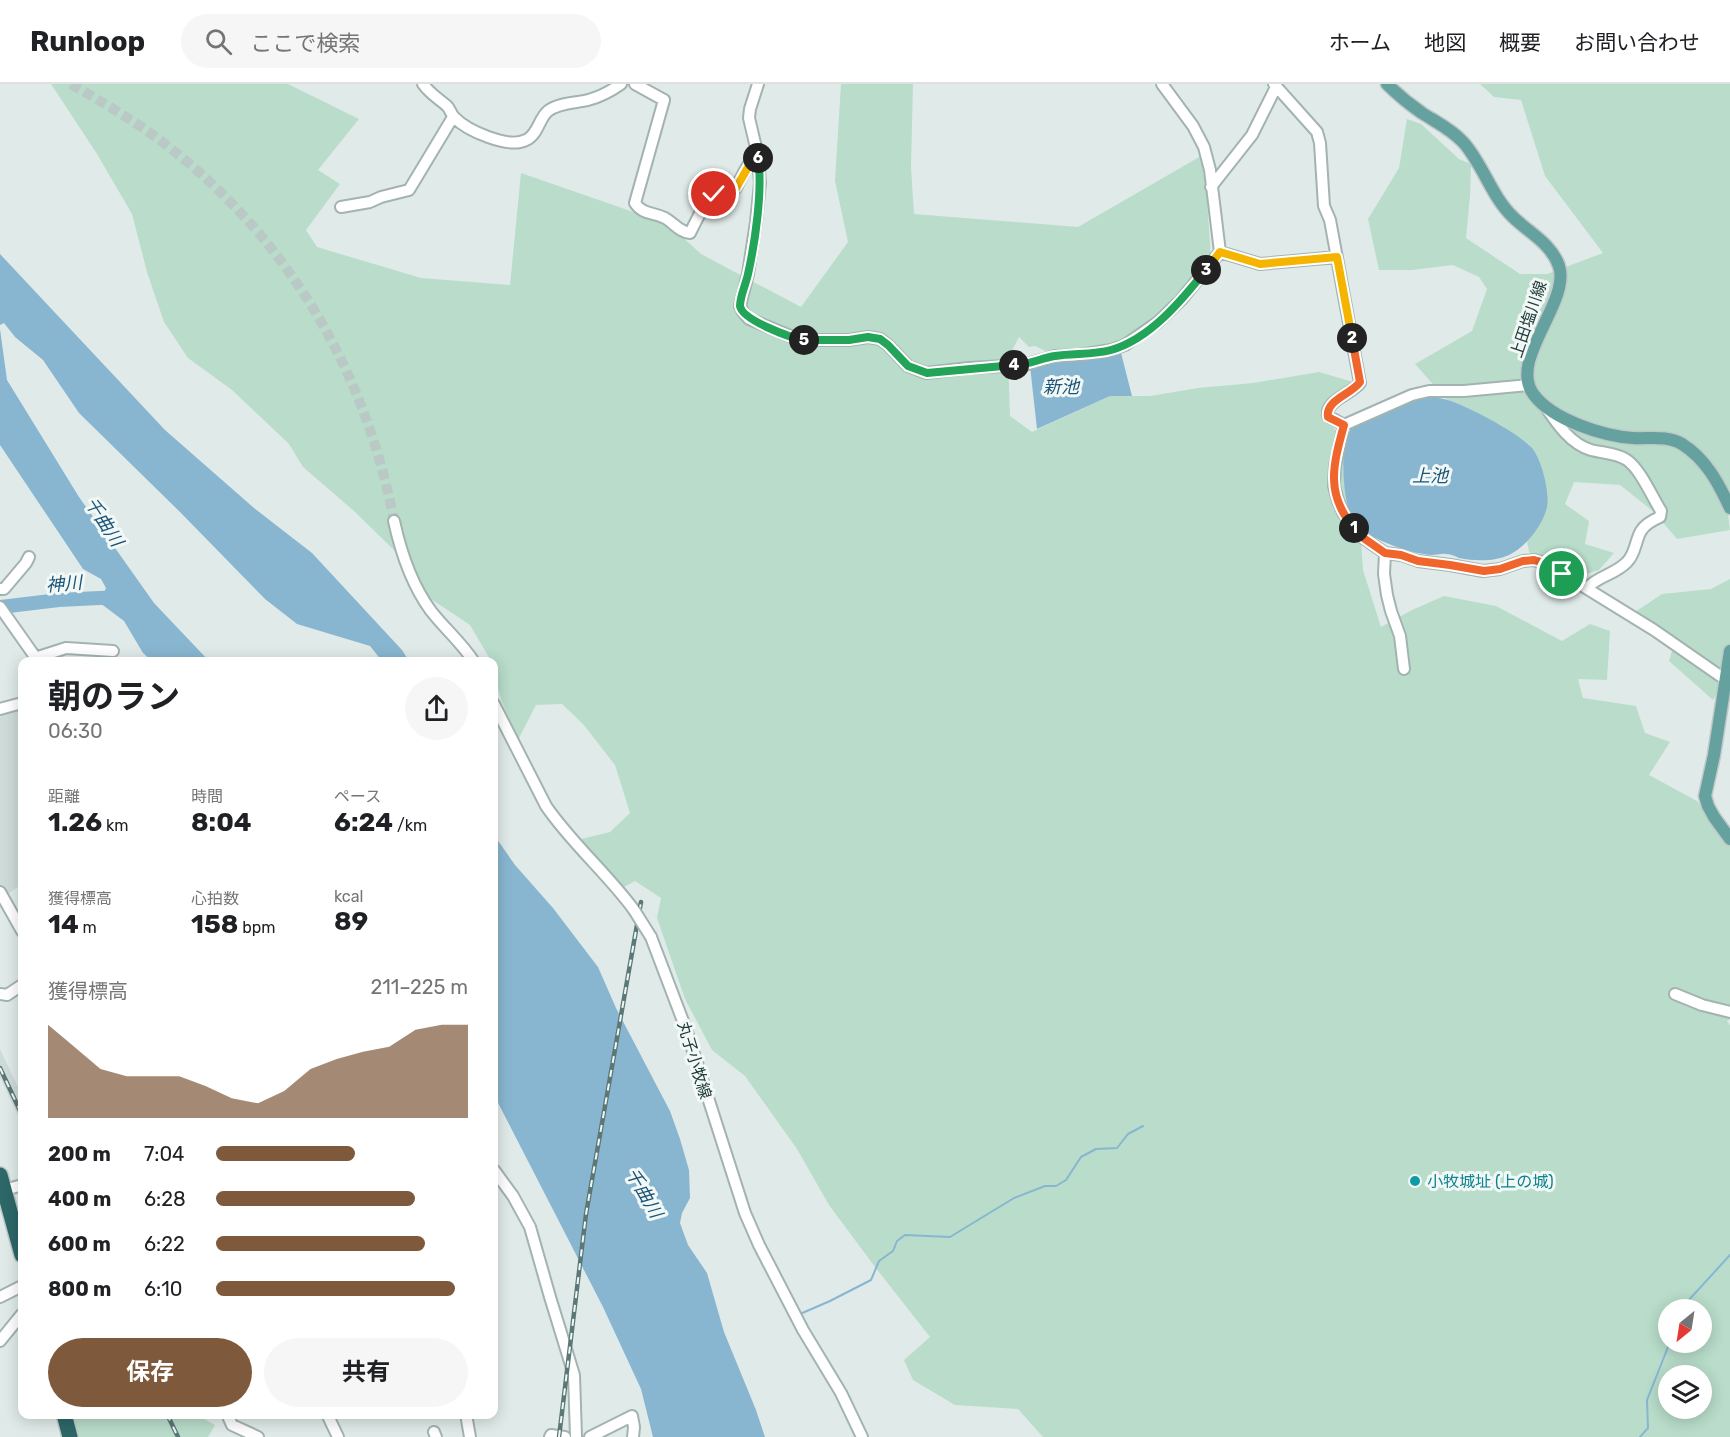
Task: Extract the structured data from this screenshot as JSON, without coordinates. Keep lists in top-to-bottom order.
{
  "streets": {
    "main road": ["上田塩川線"],
    "street": ["丸子小牧線"]
  },
  "water": [
    "新池",
    "上池",
    "千曲川",
    "神川"
  ],
  "places": ["小牧城址 (上の城)"],
  "north": "bottom left",
  "page": {
    "header": "Runloop",
    "search": "ここで検索",
    "nav": [
      "ホーム",
      "地図",
      "概要",
      "お問い合わせ"
    ],
    "pins": [
      "6",
      "3",
      "2",
      "5",
      "4",
      "1"
    ],
    "heading": ["朝のラン", "06:30"],
    "stats": [
      ["距離", "1.26 km"],
      ["時間", "8:04"],
      ["ペース", "6:24 /km"],
      ["獲得標高", "14 m"],
      ["心拍数", "158 bpm"],
      ["kcal", "89"]
    ],
    "chart": ["獲得標高", "211–225 m"],
    "list": [
      {
        "name": "200 m",
        "note": "7:04"
      },
      {
        "name": "400 m",
        "note": "6:28"
      },
      {
        "name": "600 m",
        "note": "6:22"
      },
      {
        "name": "800 m",
        "note": "6:10"
      }
    ],
    "buttons": ["保存", "共有"]
  }
}
